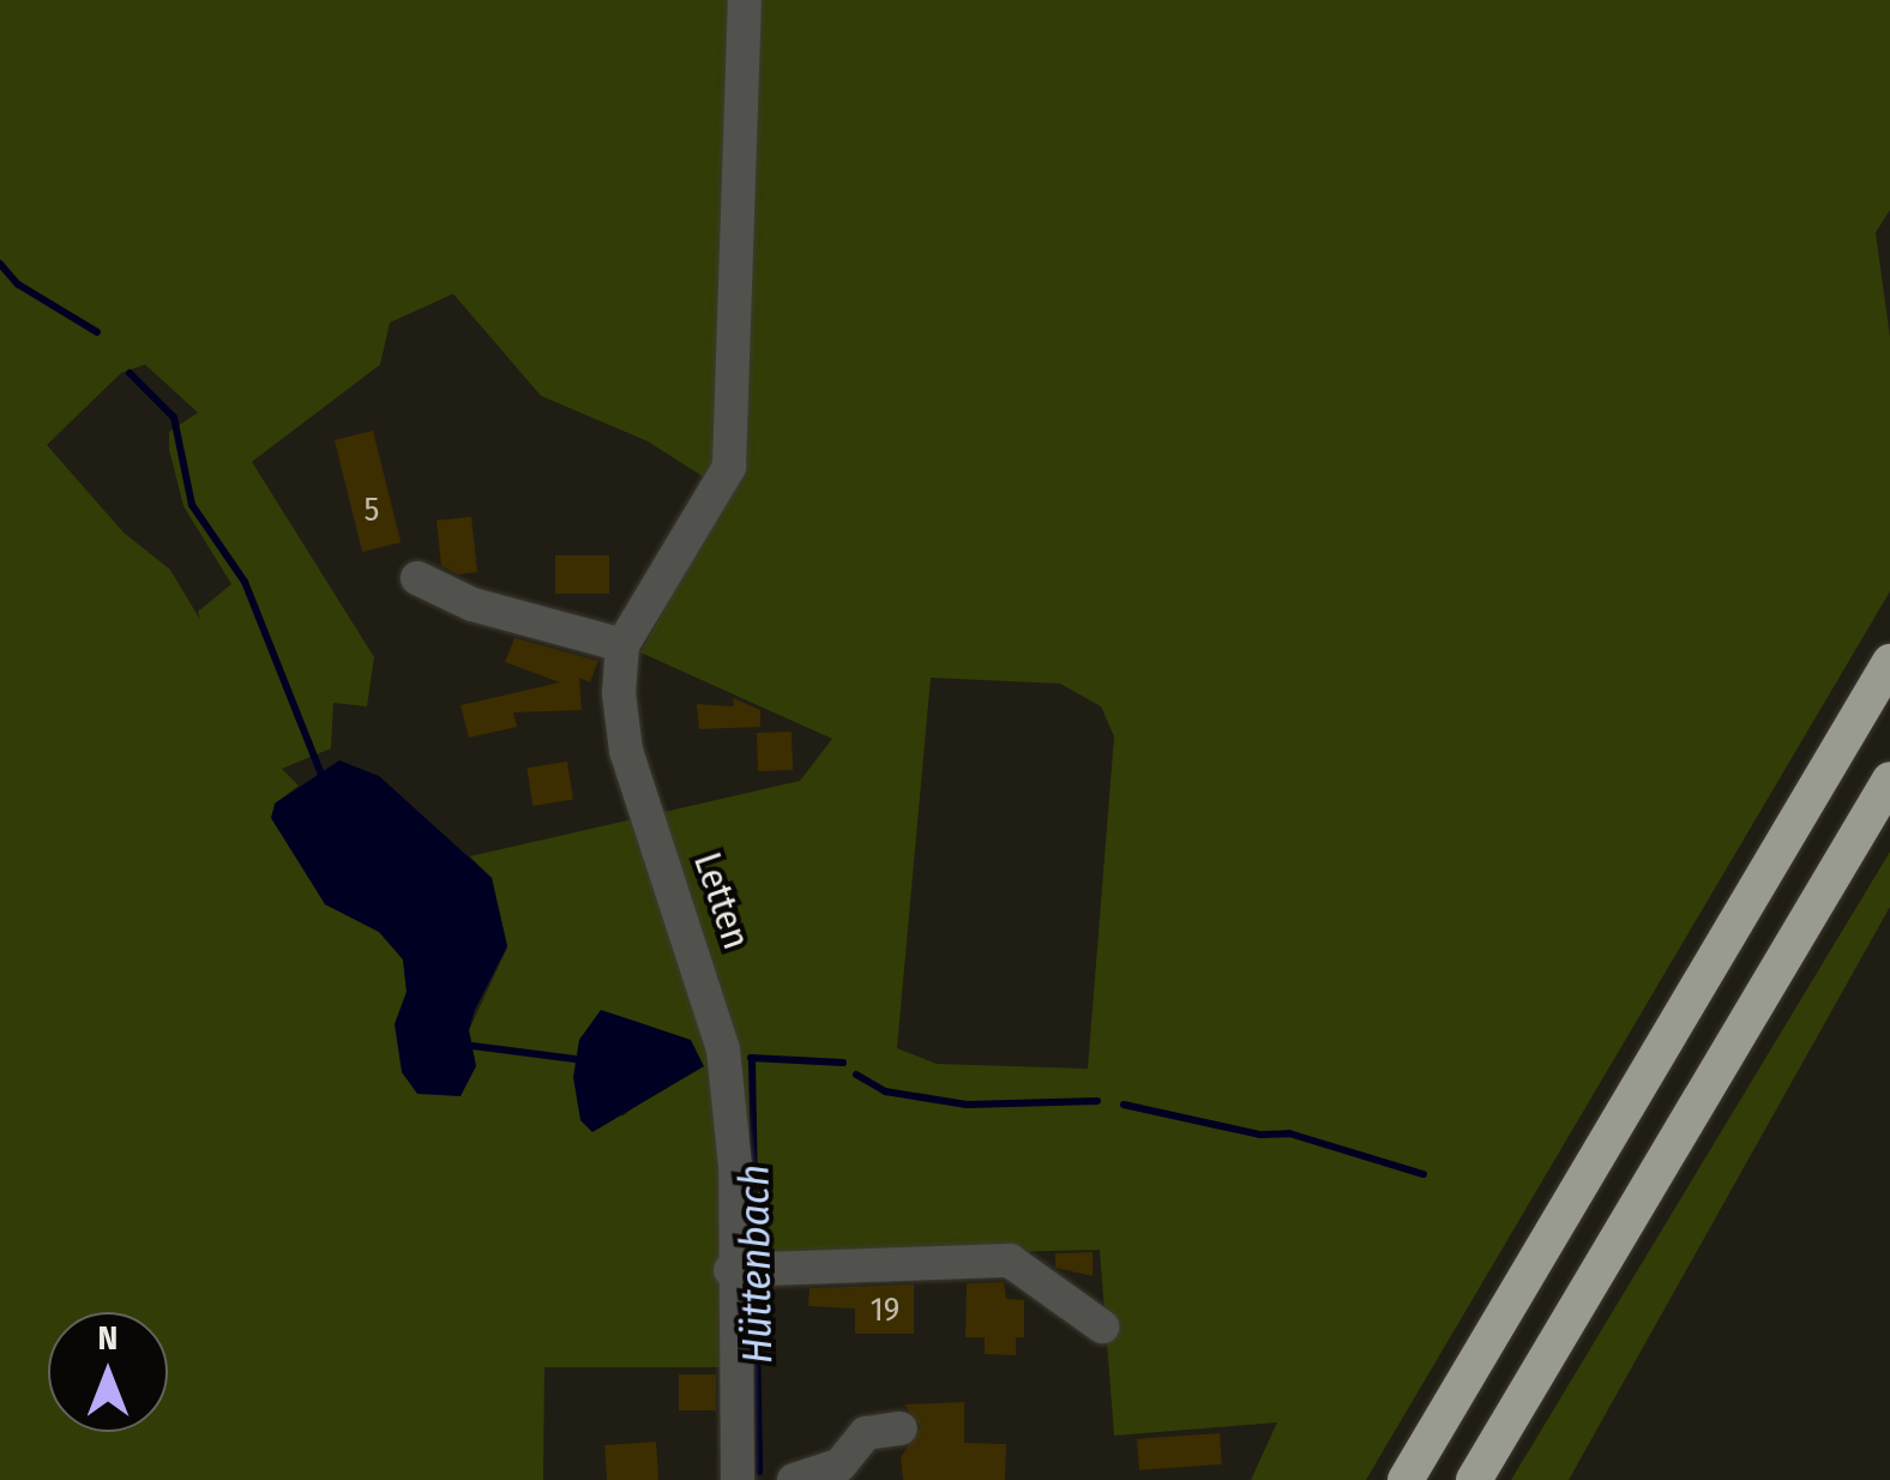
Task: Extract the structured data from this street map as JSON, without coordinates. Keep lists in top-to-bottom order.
{
  "streets": {
    "street": ["Letten"]
  },
  "water": ["Hüttenbach"],
  "house_numbers": ["5", "19"],
  "north": "top"
}
